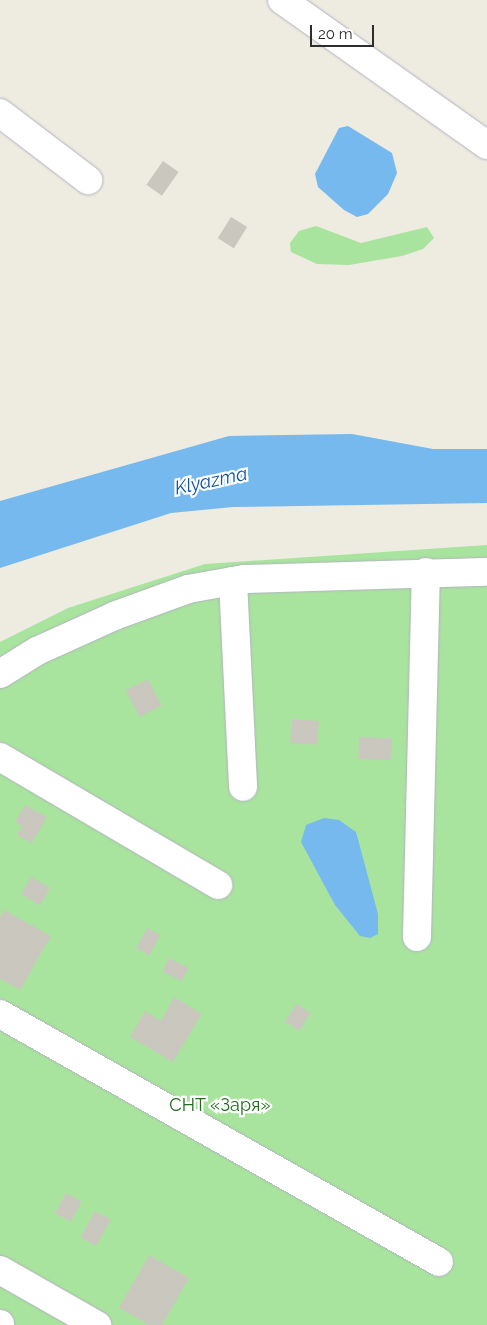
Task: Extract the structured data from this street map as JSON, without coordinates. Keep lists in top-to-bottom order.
{
  "water": ["Klyazma"],
  "parks": ["СНТ «Заря»"],
  "scale_bar": "20 m"
}
